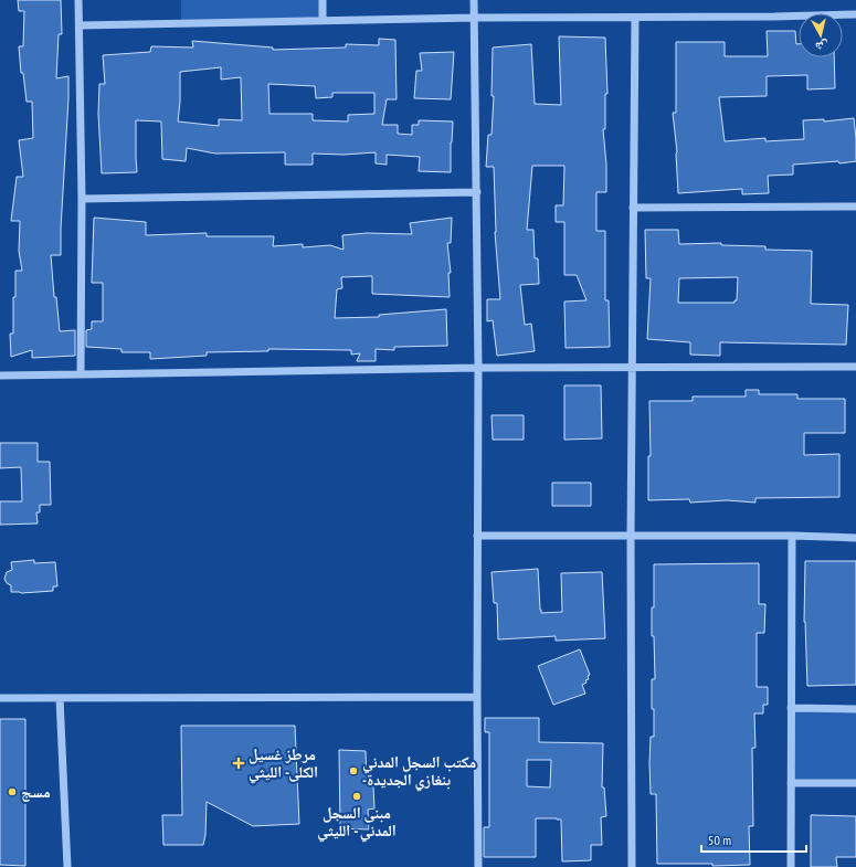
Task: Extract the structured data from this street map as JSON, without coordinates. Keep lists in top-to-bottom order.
{
  "places": {
    "health": ["مرطز غسيل الكلى- الليثي"],
    "other": ["مكتب السجل المدني -بنغازي الجديدة", "مسج", "مبنى السجل المدني - الليثي"]
  },
  "scale_bar": "50 m",
  "north": "bottom"
}
